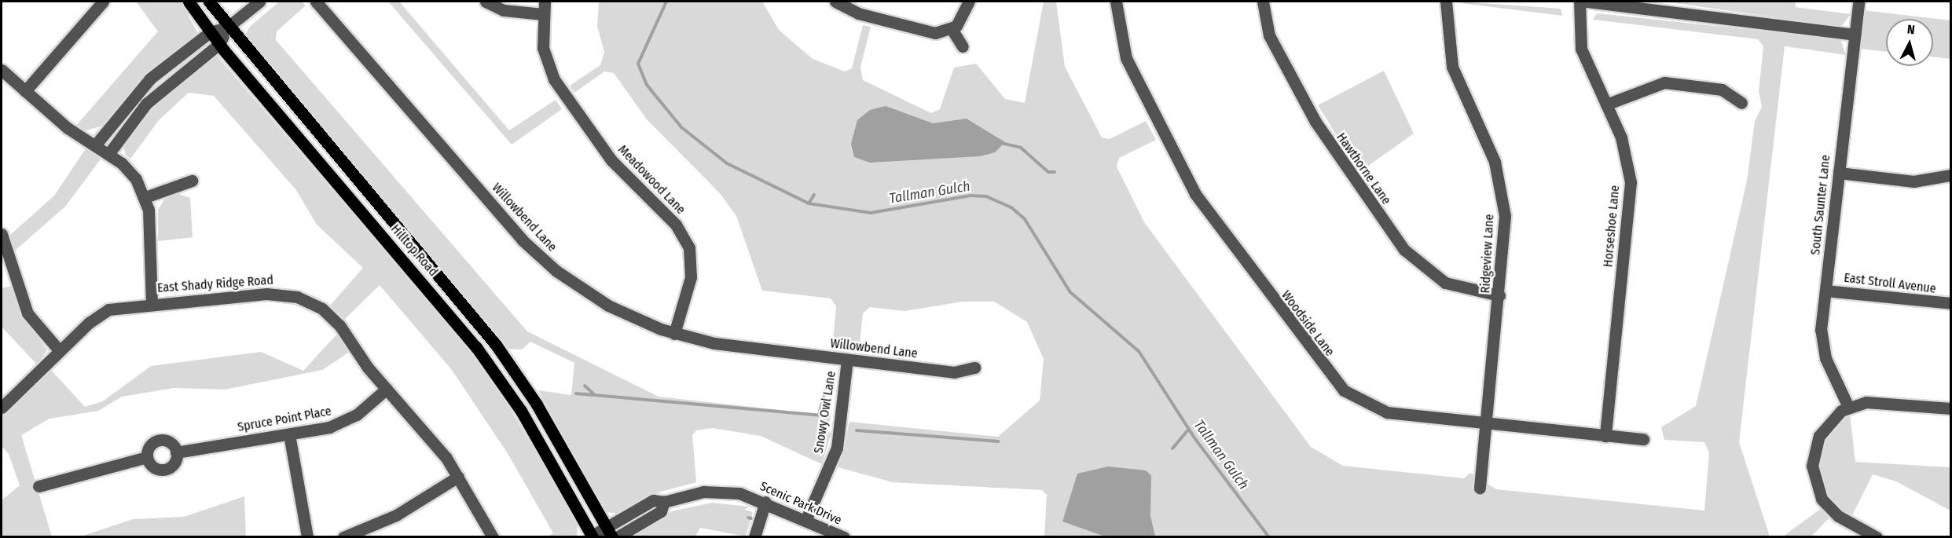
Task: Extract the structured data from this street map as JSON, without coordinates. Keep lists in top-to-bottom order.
{
  "streets": {
    "main road": ["Hilltop Road"],
    "street": [
      "Hawthorne Lane",
      "Meadowood Lane",
      "South Saunter Lane",
      "Willowbend Lane",
      "Horseshoe Lane",
      "Ridgeview Lane",
      "East Stroll Avenue",
      "East Shady Ridge Road",
      "Woodside Lane",
      "Snowy Owl Lane",
      "Spruce Point Place",
      "Scenic Park Drive"
    ]
  },
  "crossings": [
    ["Hawthorne Lane", "Ridgeview Lane"],
    ["Meadowood Lane", "Willowbend Lane"],
    ["South Saunter Lane", "East Stroll Avenue"],
    ["Willowbend Lane", "Snowy Owl Lane"],
    ["Horseshoe Lane", "Woodside Lane"],
    ["Hilltop Road", "Scenic Park Drive"],
    ["Ridgeview Lane", "Woodside Lane"],
    ["East Shady Ridge Road", "Spruce Point Place"],
    ["Snowy Owl Lane", "Scenic Park Drive"]
  ],
  "water": ["Tallman Gulch"],
  "north": "top"
}
